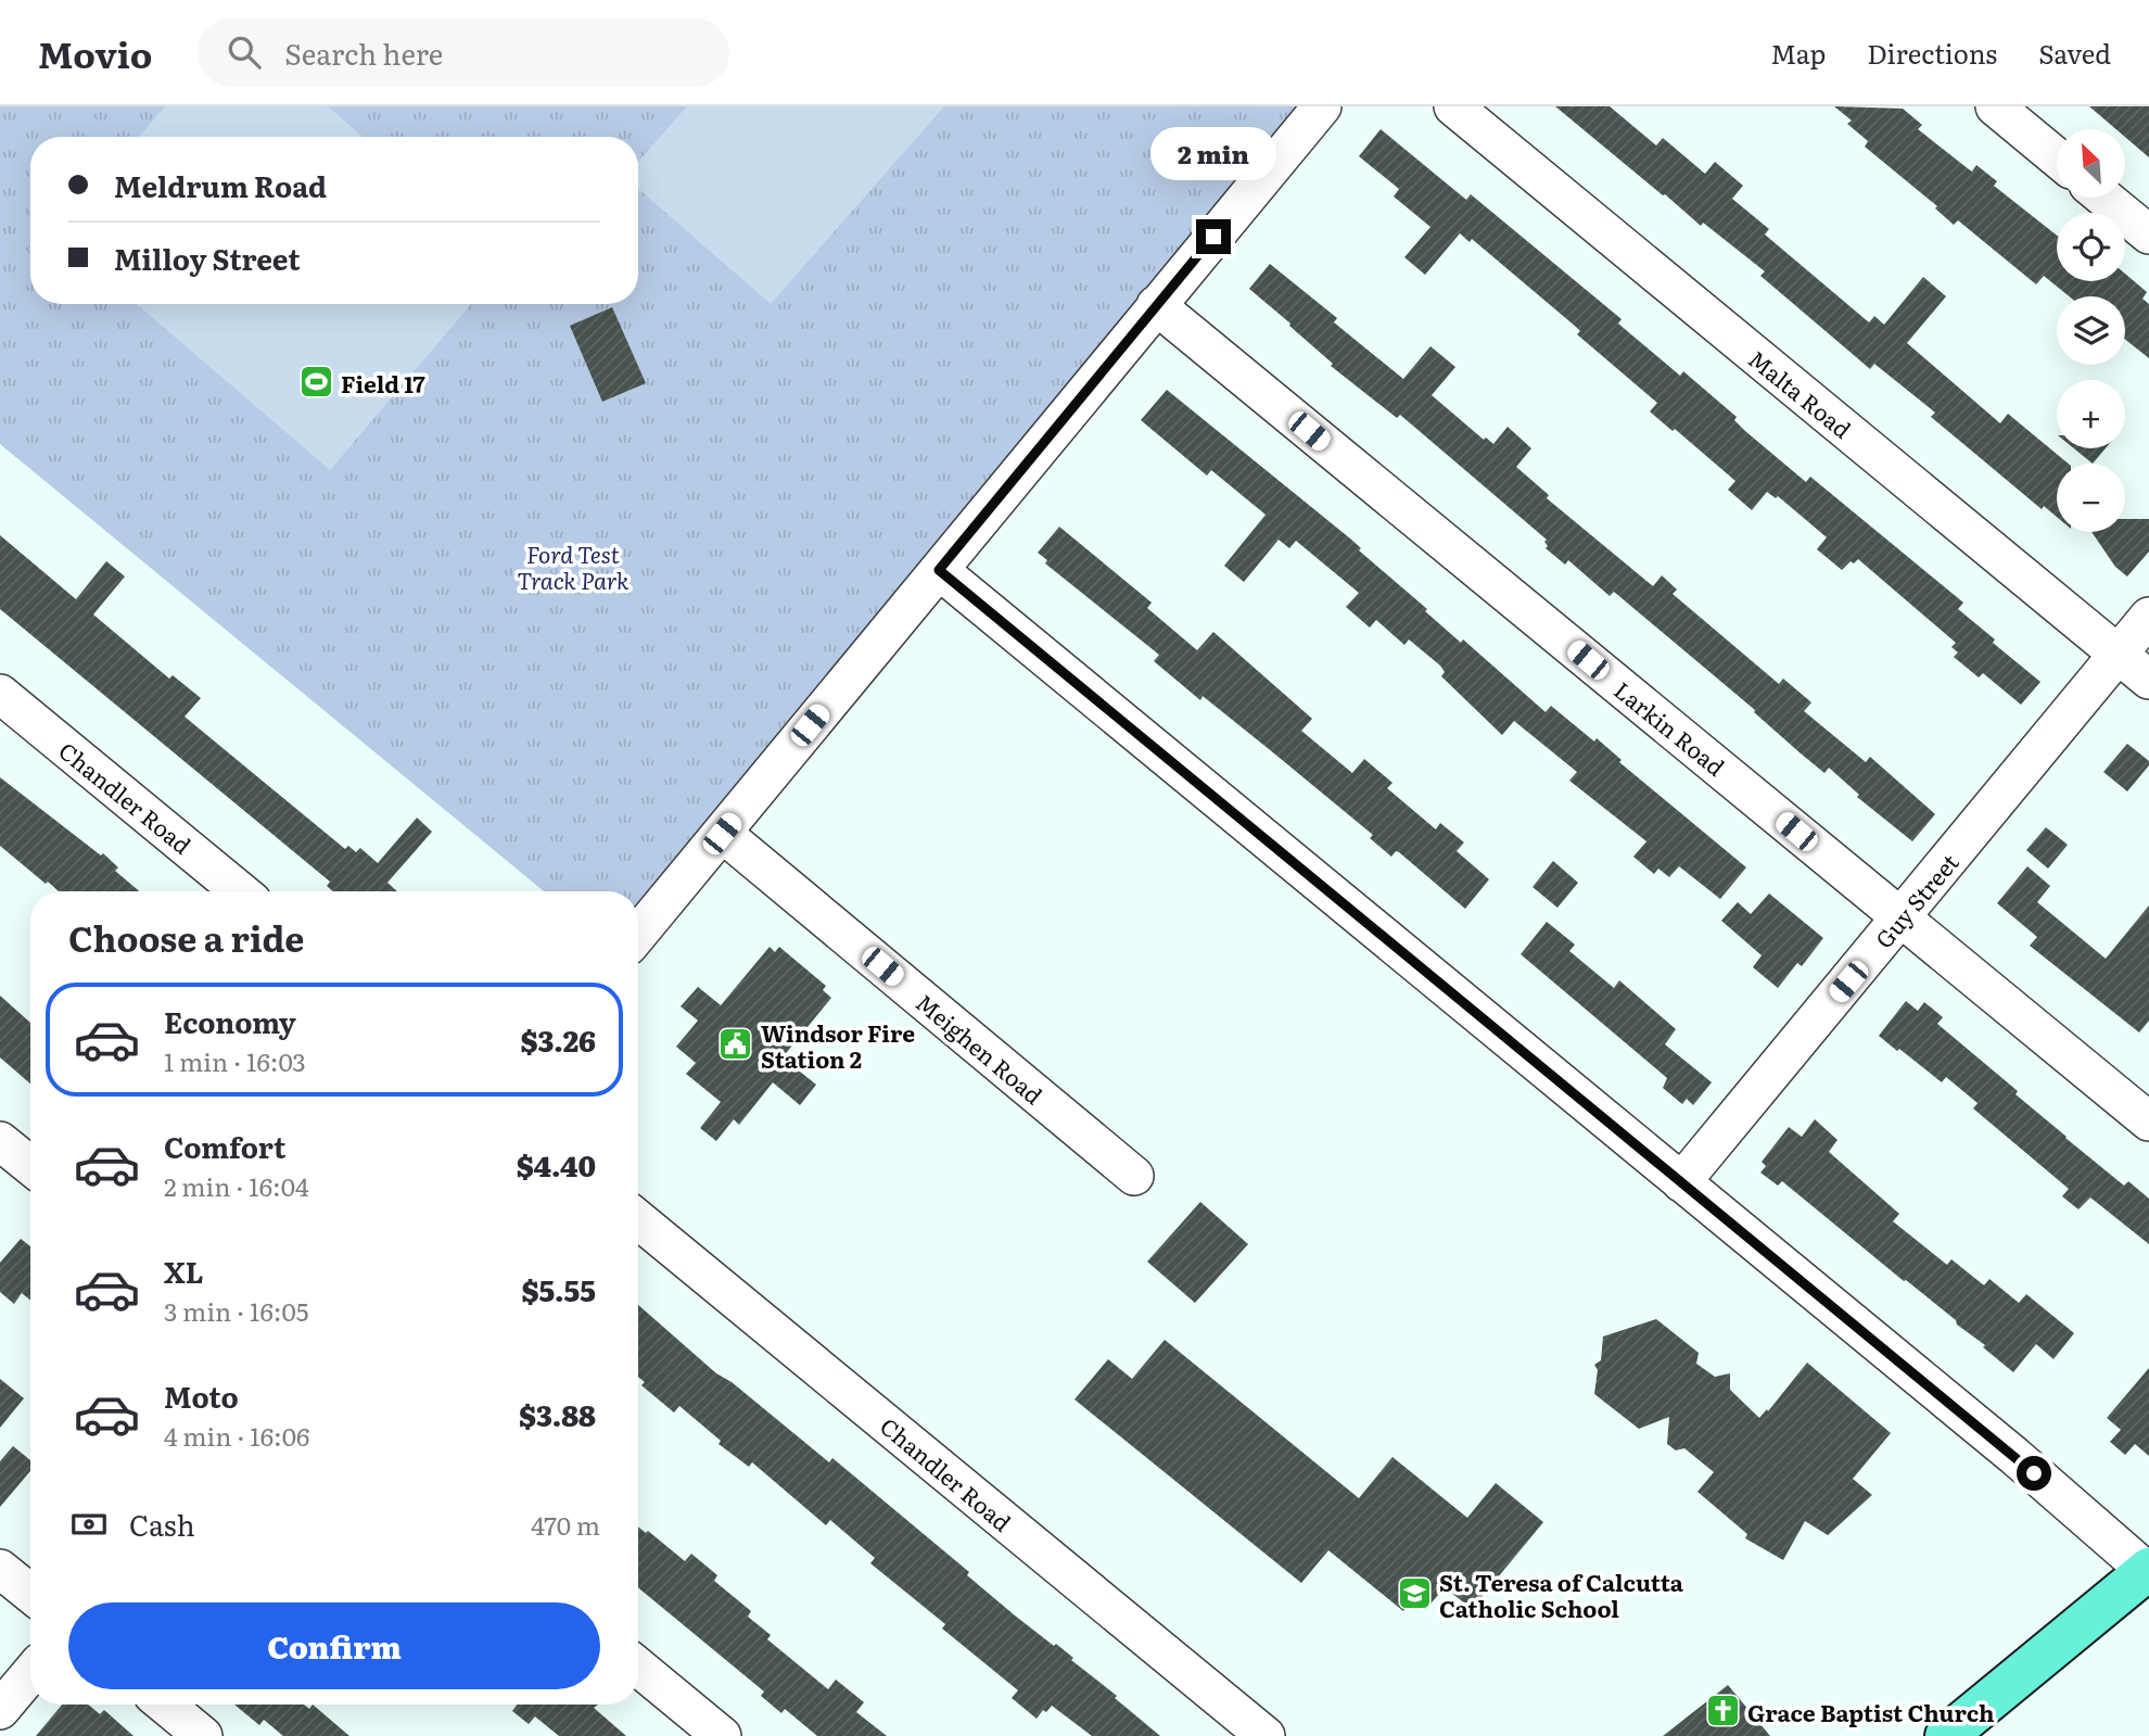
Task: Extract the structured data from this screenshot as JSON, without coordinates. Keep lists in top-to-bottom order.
{
  "streets": {
    "street": [
      "Malta Road",
      "Larkin Road",
      "Chandler Road",
      "Guy Street",
      "Meighen Road"
    ]
  },
  "crossings": [
    ["Malta Road", "Guy Street"],
    ["Larkin Road", "Guy Street"]
  ],
  "parks": ["Ford Test Track Park"],
  "places": {
    "sports": ["Field 17"],
    "public building": ["Windsor Fire Station 2"],
    "school or university": ["St. Teresa of Calcutta Catholic School"],
    "church": ["Grace Baptist Church"]
  },
  "north": "top left",
  "page": {
    "header": "Movio",
    "search": "Search here",
    "nav": ["Map", "Directions", "Saved"],
    "bubble": "2 min",
    "map_buttons": ["+", "−"],
    "banner": ["Meldrum Road", "Milloy Street"],
    "heading": "Choose a ride",
    "list": [
      {
        "name": "Economy",
        "note": "1 min · 16:03",
        "value": "$3.26"
      },
      {
        "name": "Comfort",
        "note": "2 min · 16:04",
        "value": "$4.40"
      },
      {
        "name": "XL",
        "note": "3 min · 16:05",
        "value": "$5.55"
      },
      {
        "name": "Moto",
        "note": "4 min · 16:06",
        "value": "$3.88"
      }
    ],
    "pay": ["Cash", "470 m"],
    "buttons": "Confirm"
  }
}
